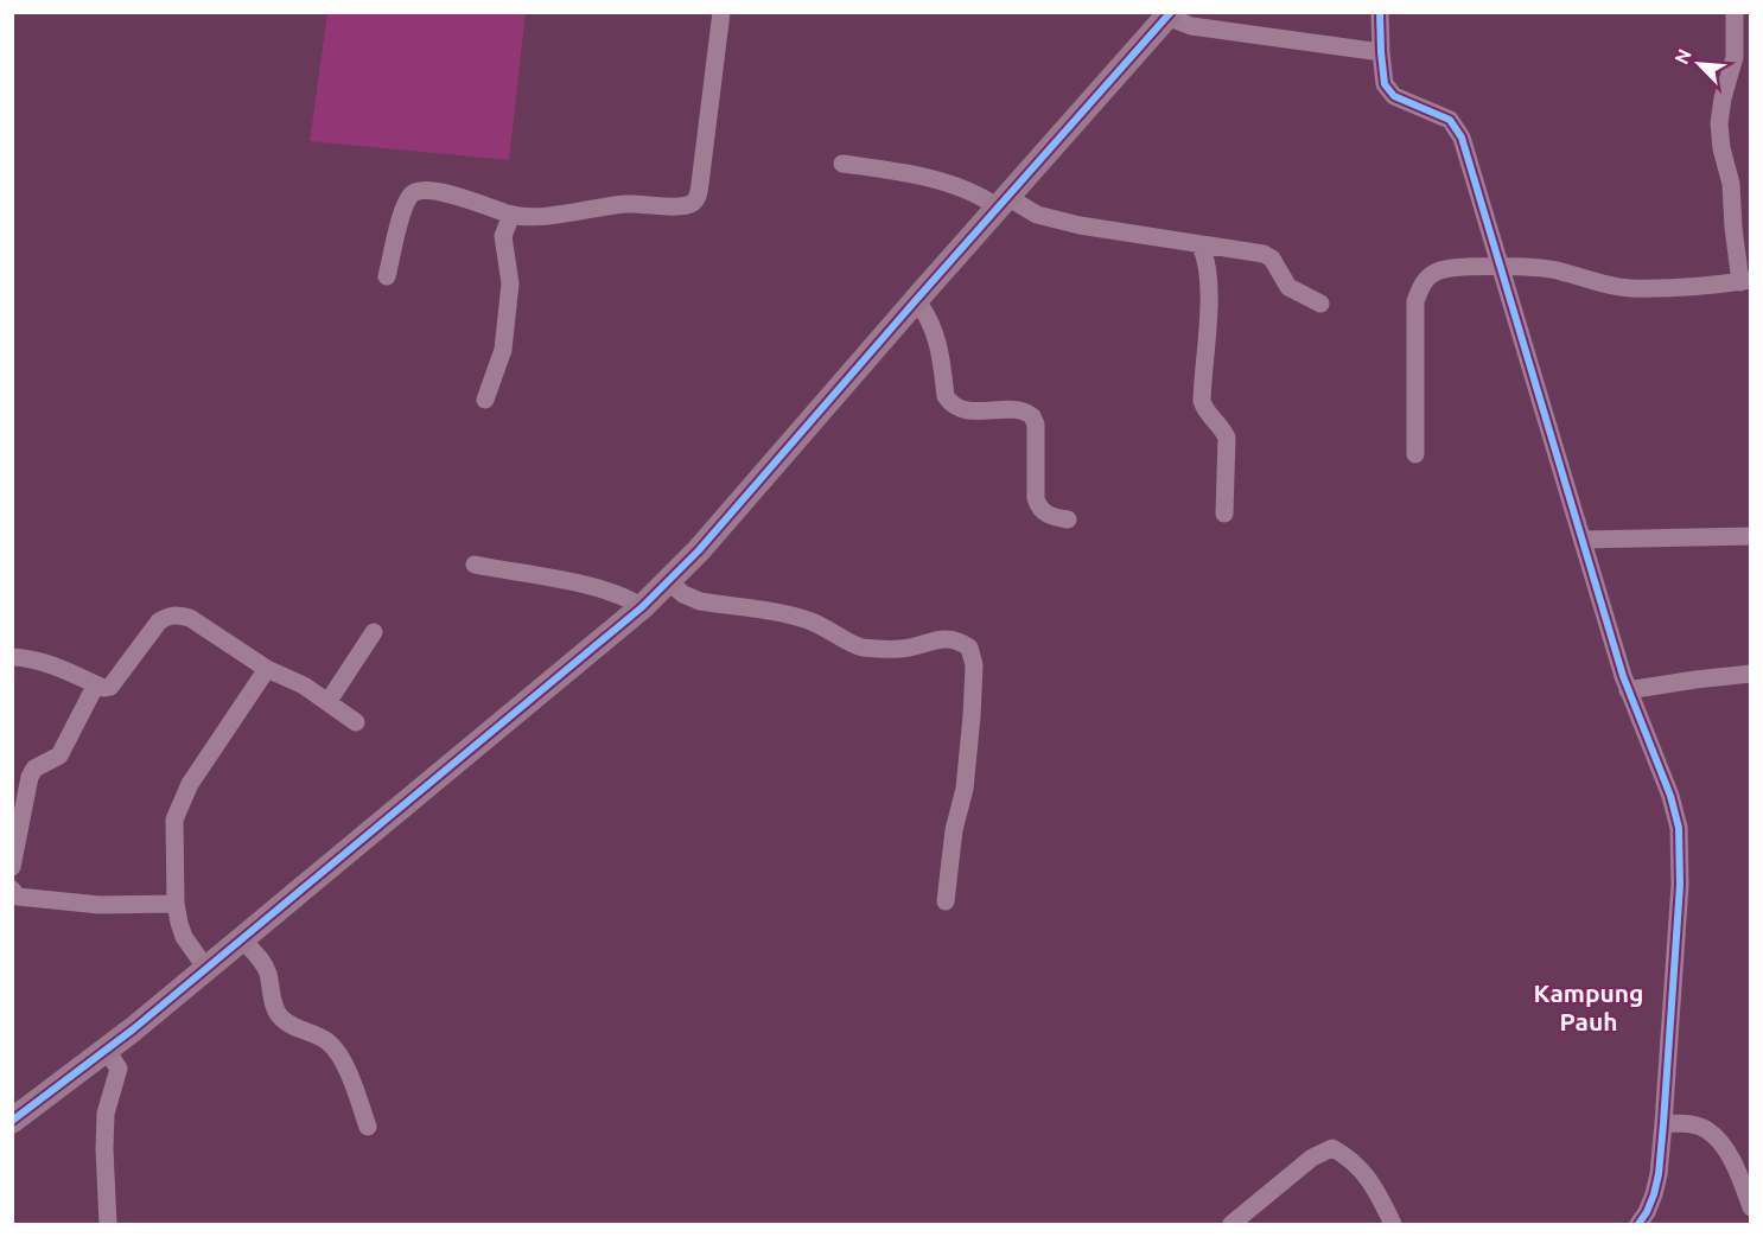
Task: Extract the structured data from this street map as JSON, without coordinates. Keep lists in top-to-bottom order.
{
  "districts": ["Kampung Pauh"],
  "north": "top left"
}
